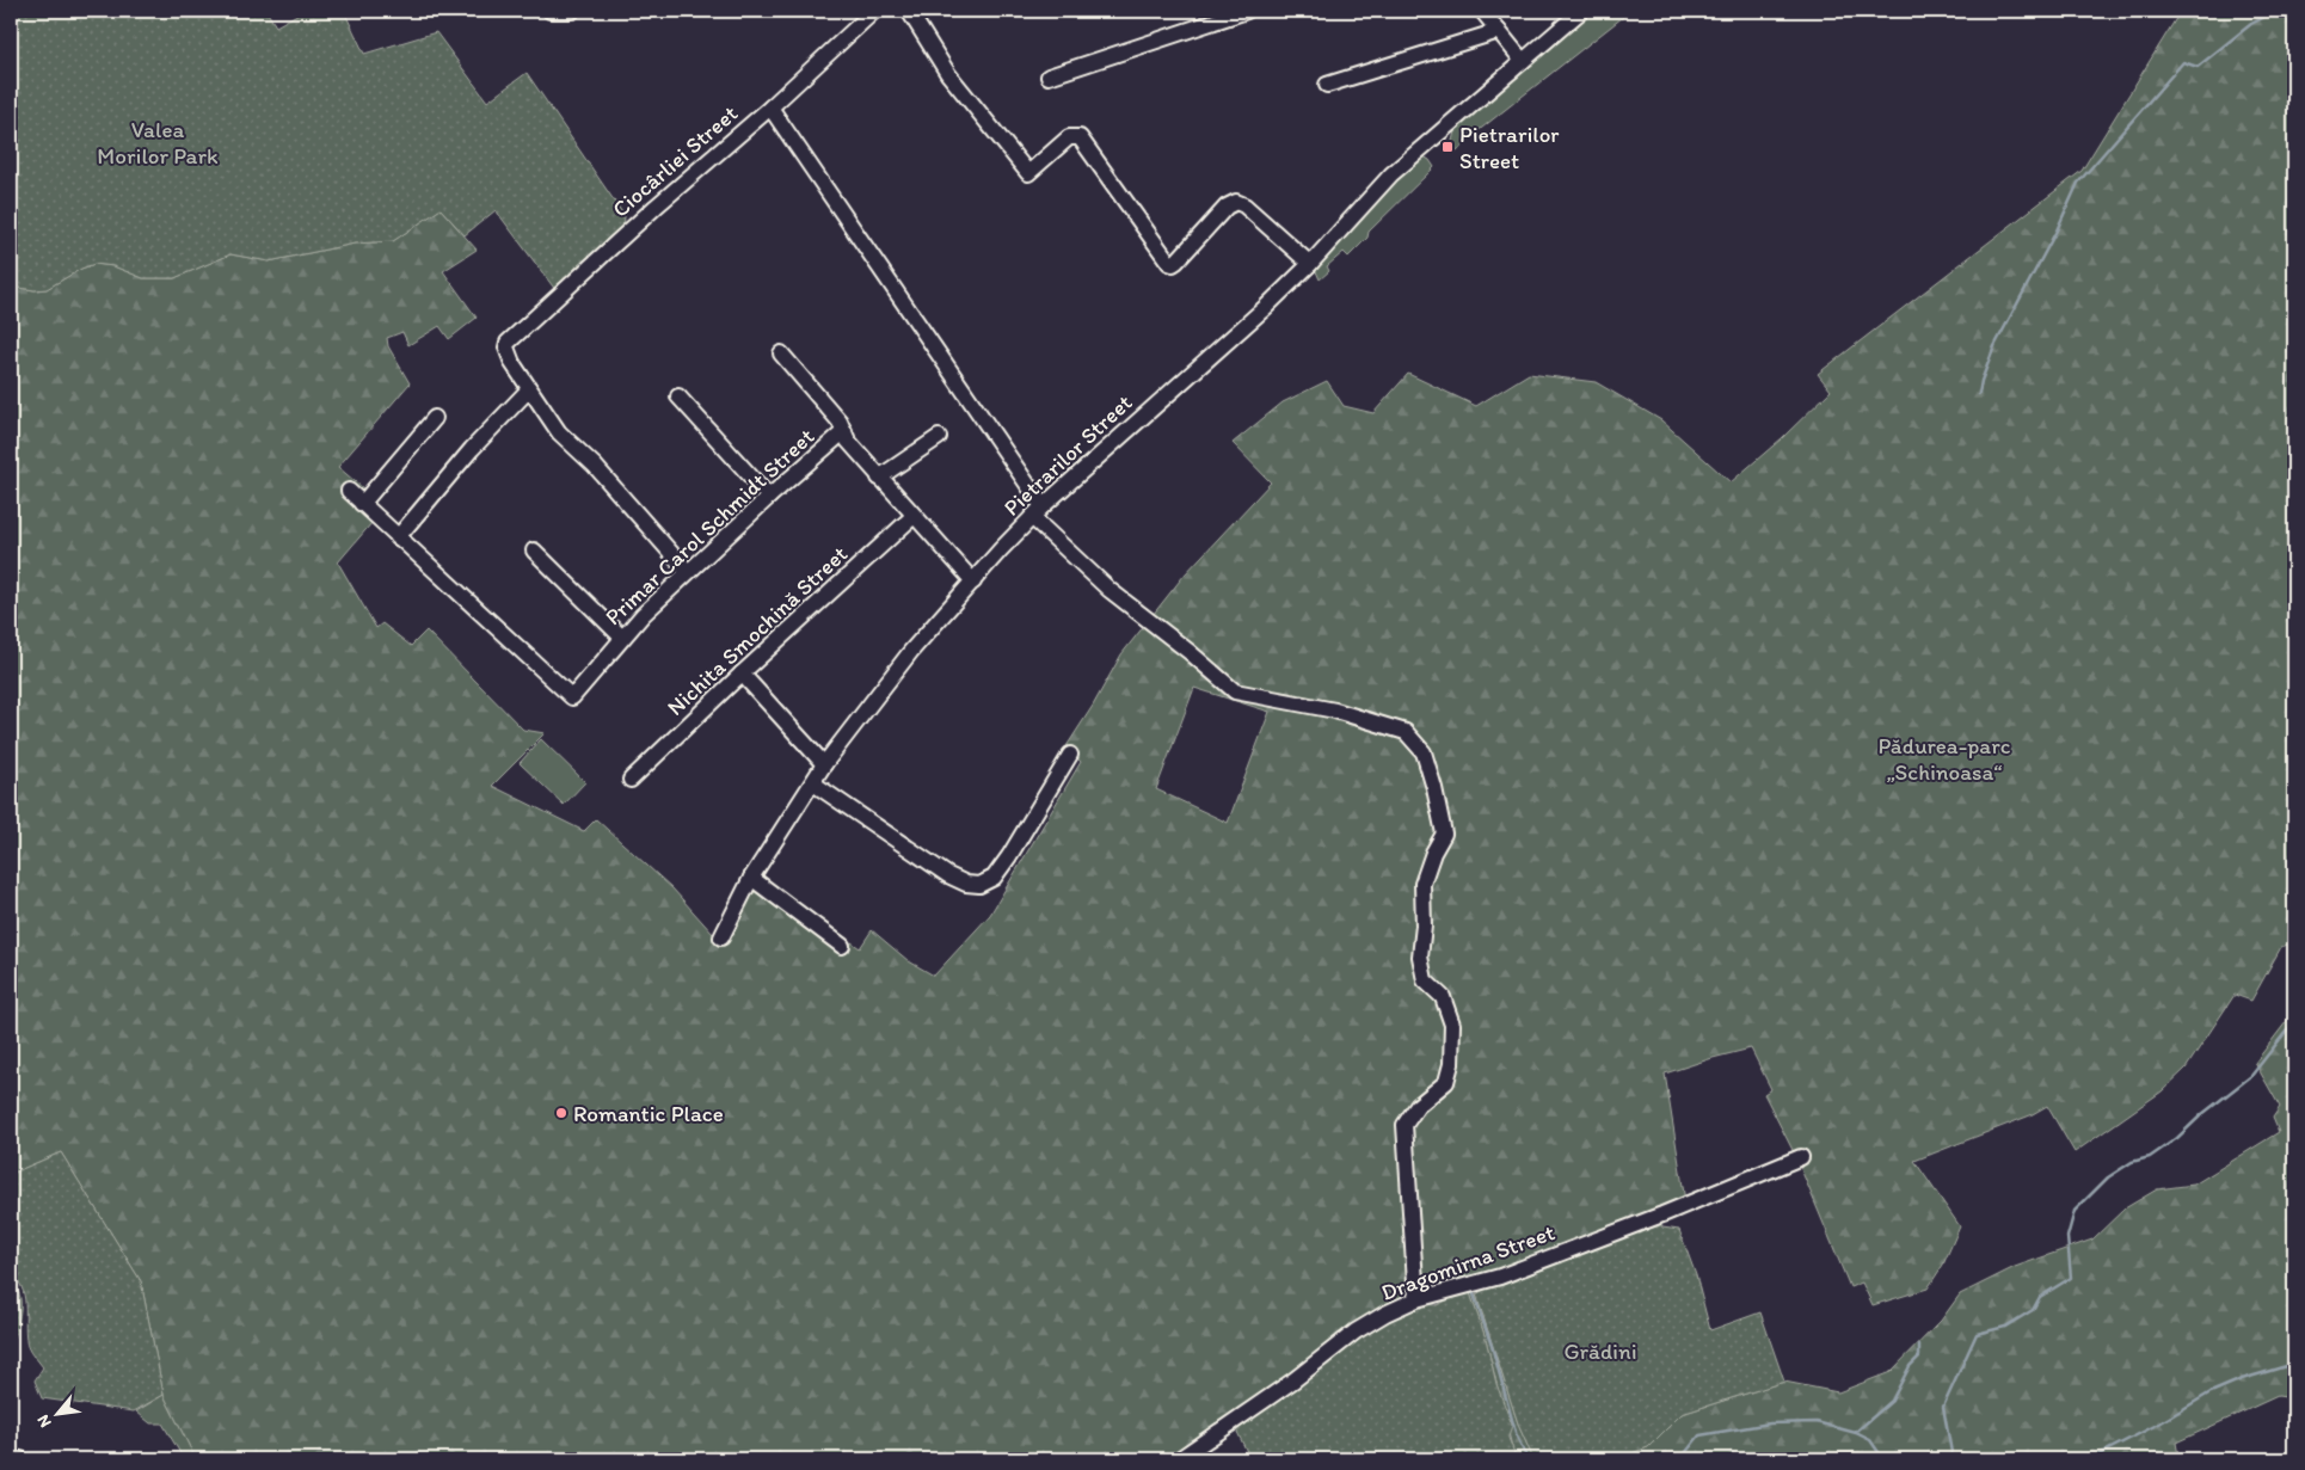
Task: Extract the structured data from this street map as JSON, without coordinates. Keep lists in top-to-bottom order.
{
  "streets": {
    "street": [
      "Ciocârliei Street",
      "Pietrarilor Street",
      "Primar Carol Schmidt Street",
      "Nichita Smochină Street",
      "Dragomirna Street"
    ]
  },
  "parks": ["Valea Morilor Park", "Pădurea-parc „Schinoasa“", "Grădini"],
  "places": {
    "transit": ["Pietrarilor Street"],
    "other": ["Romantic Place"]
  },
  "north": "bottom left"
}
